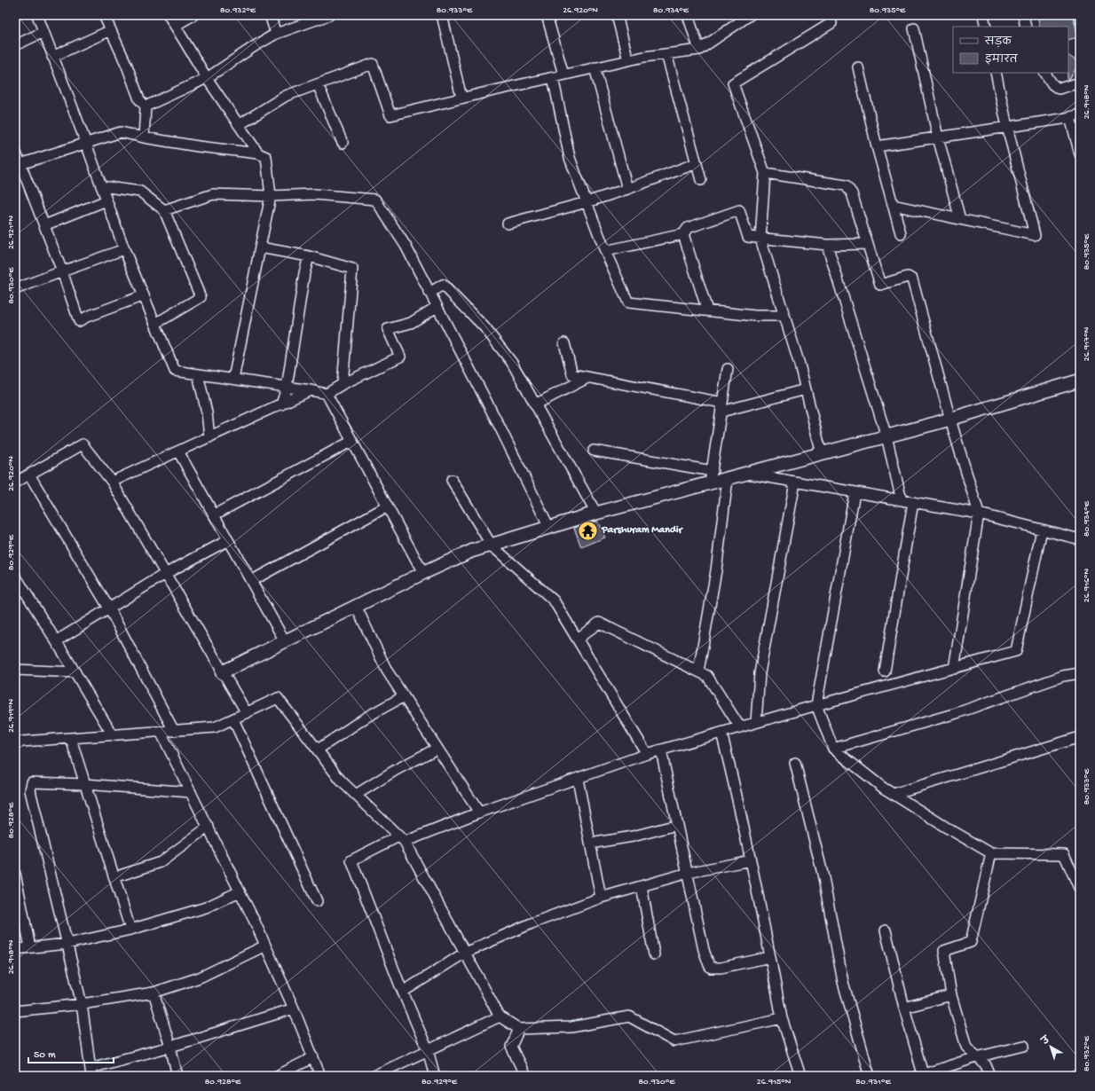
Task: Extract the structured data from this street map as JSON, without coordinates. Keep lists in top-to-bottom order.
{
  "places": {
    "temple": ["Parshuram Mandir"]
  },
  "legend": ["सड़क", "इमारत"],
  "scale_bar": "50 m",
  "north": "top left",
  "coordinates": [
    "80.932°E",
    "80.933°E",
    "26.920°N",
    "80.934°E",
    "80.935°E",
    "26.918°N",
    "26.921°N",
    "80.930°E",
    "26.917°N",
    "80.929°E",
    "26.916°N",
    "26.919°N",
    "80.928°E",
    "26.915°N",
    "80.931°E"
  ]
}
